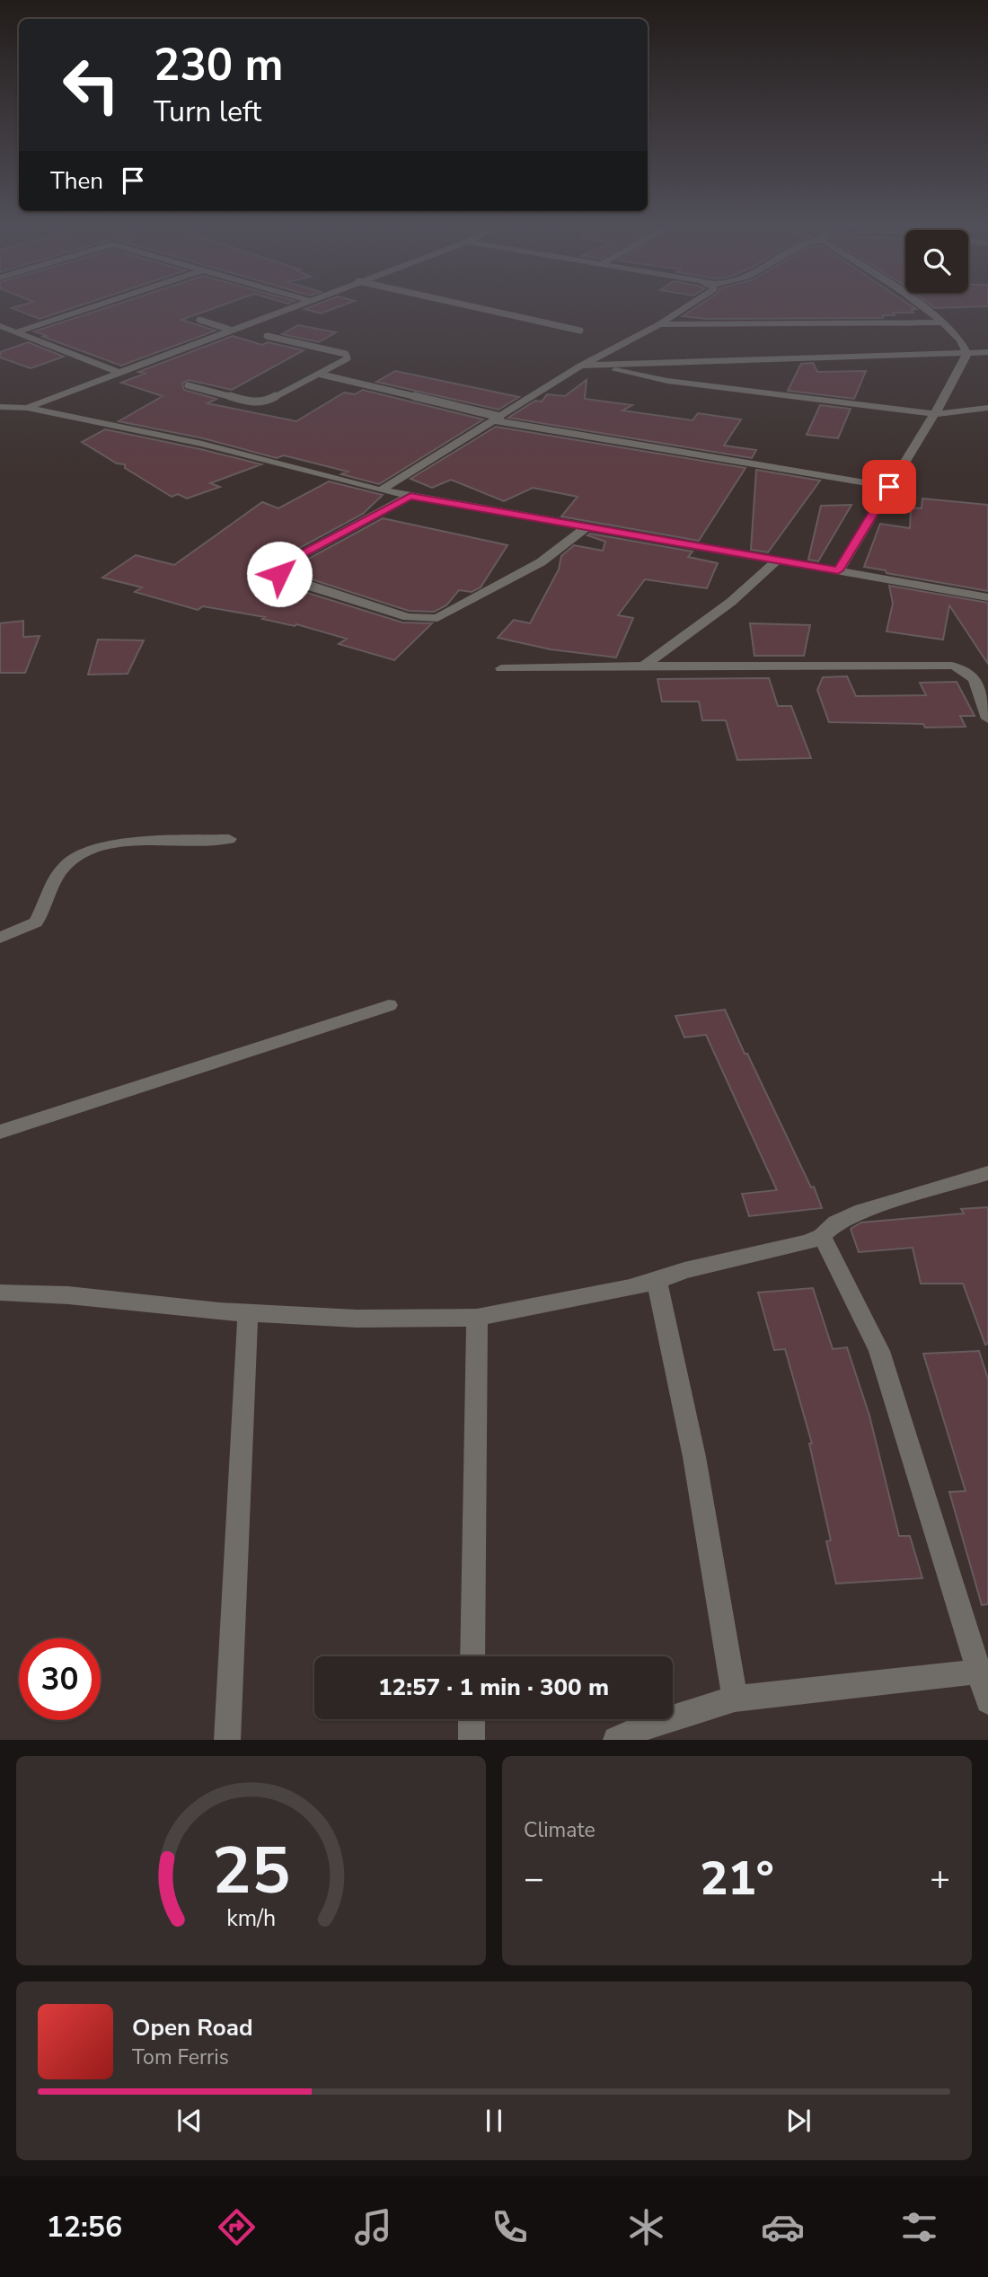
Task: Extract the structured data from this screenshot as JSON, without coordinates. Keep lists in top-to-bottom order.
{
  "page": {
    "turn": ["230 m", "Turn left"],
    "then": "Then",
    "limit": "30",
    "trip": "12:57 · 1 min · 300 m",
    "tile": "Climate",
    "heat": ["−", "21°", "+"],
    "song": ["Open Road", "Tom Ferris"],
    "tabs": "12:56",
    "gauge": ["25", "km/h"]
  }
}
